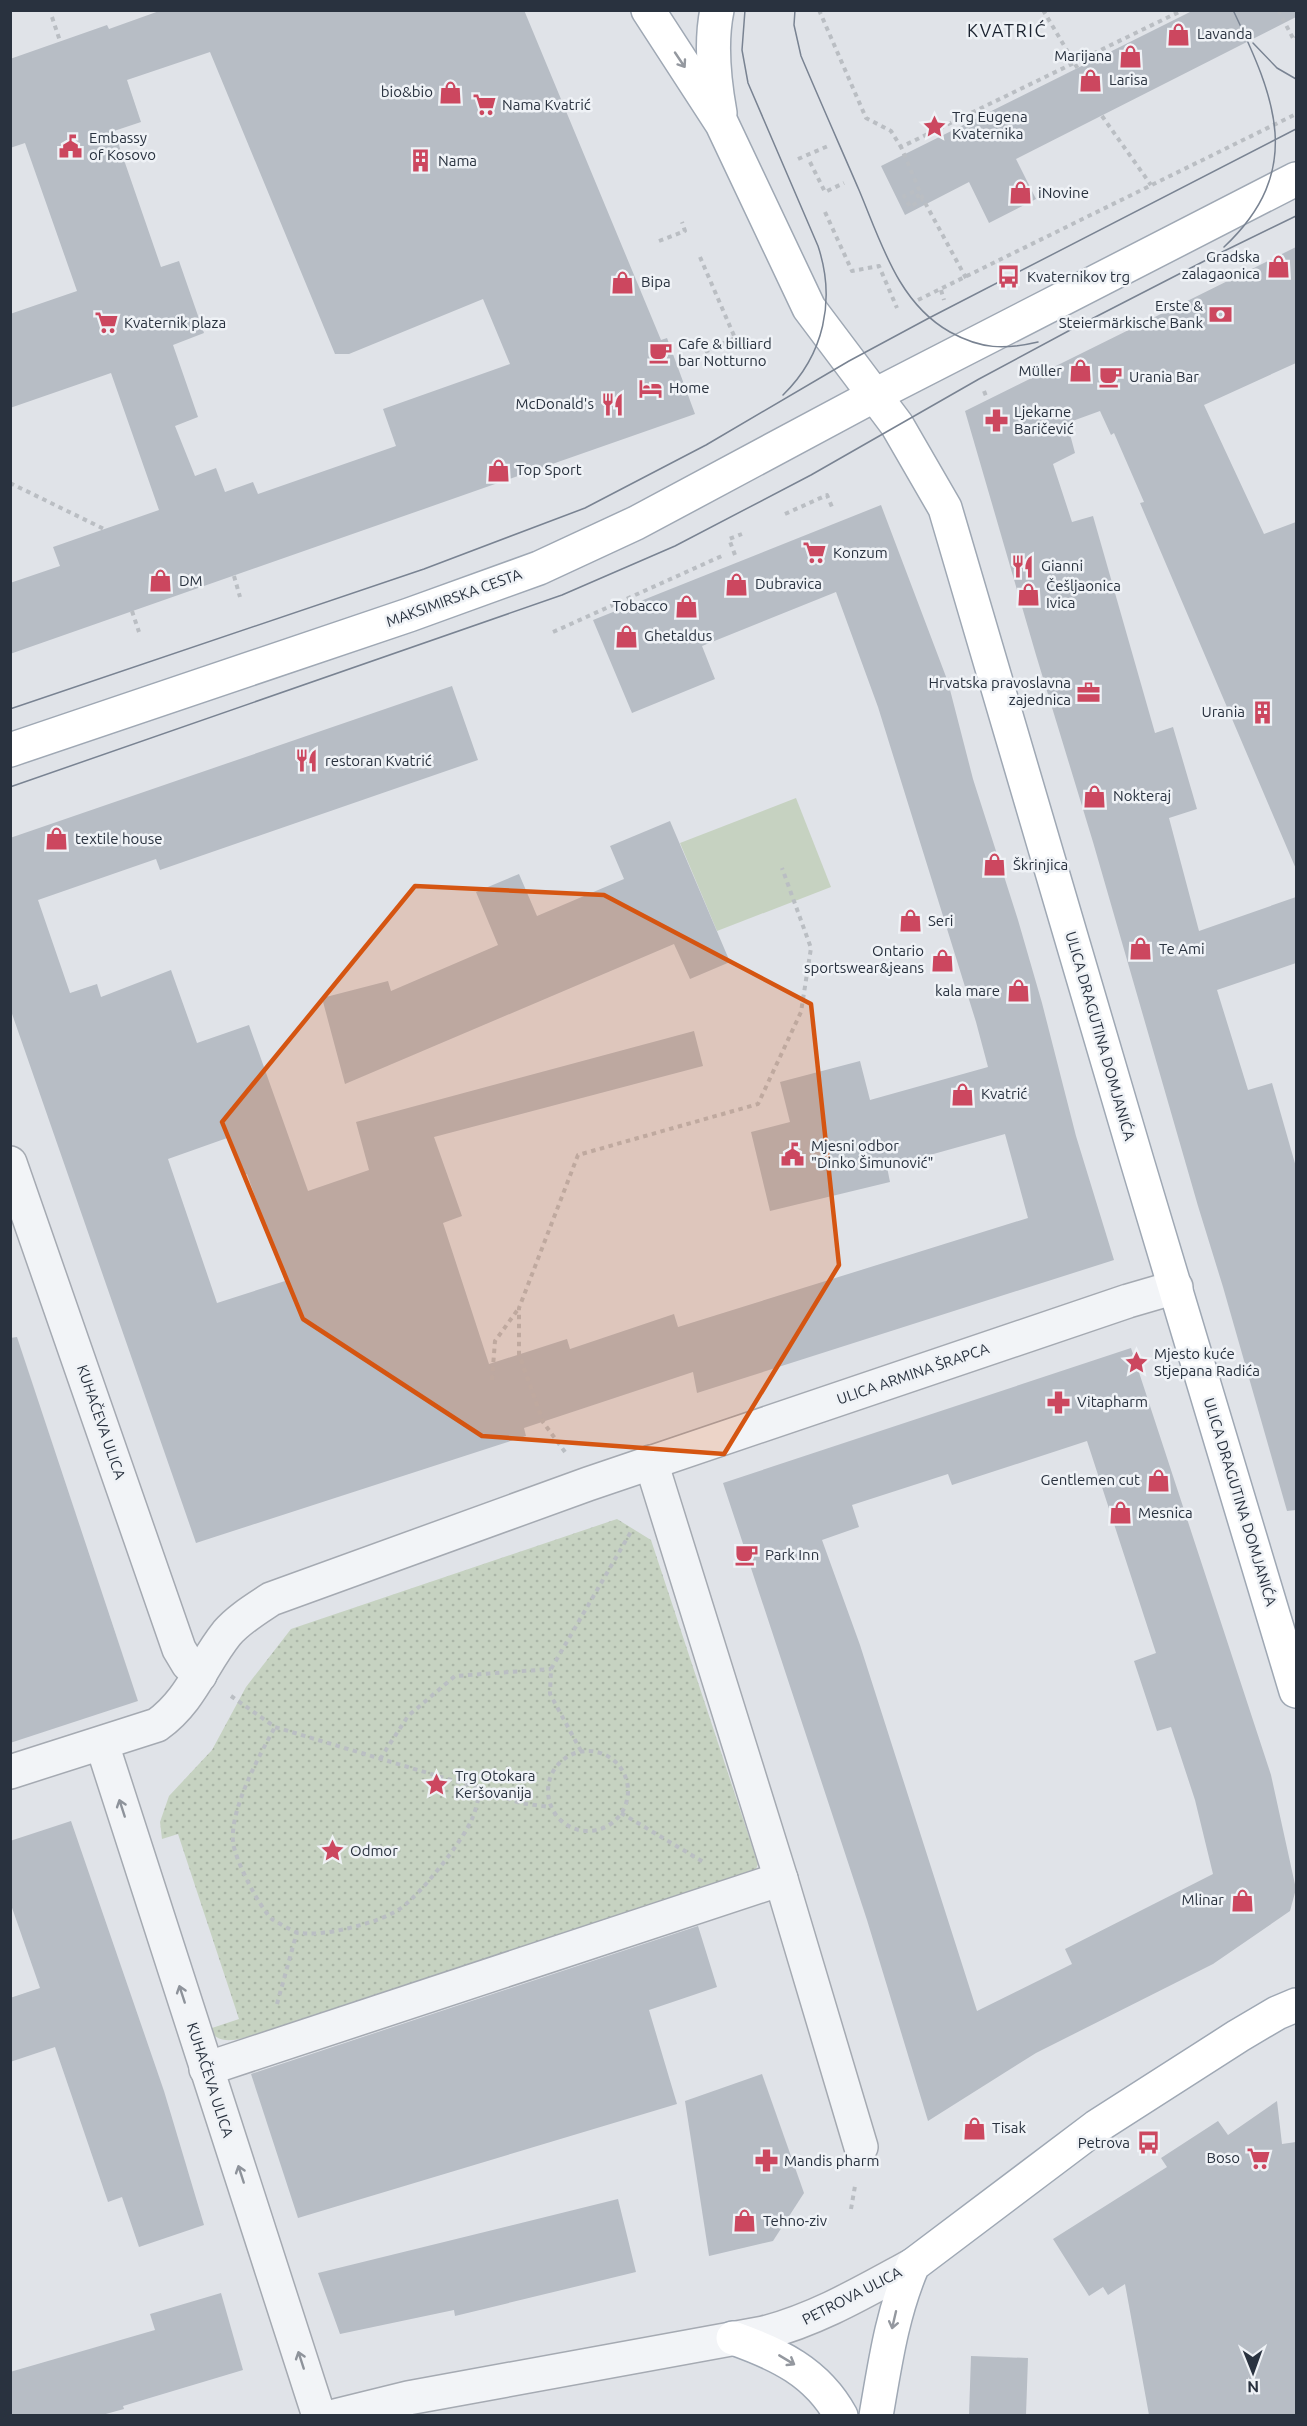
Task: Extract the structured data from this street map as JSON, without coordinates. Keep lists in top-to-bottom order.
{
  "streets": {
    "main road": ["MAKSIMIRSKA CESTA", "ULICA DRAGUTINA DOMJANIĆA", "PETROVA ULICA"],
    "street": ["ULICA ARMINA ŠRAPCA", "KUHAČEVA ULICA"]
  },
  "crossings": [
    ["MAKSIMIRSKA CESTA", "ULICA DRAGUTINA DOMJANIĆA"],
    ["ULICA DRAGUTINA DOMJANIĆA", "ULICA ARMINA ŠRAPCA"]
  ],
  "one_way": ["KUHAČEVA ULICA"],
  "districts": ["KVATRIĆ"],
  "places": {
    "shop": [
      "Lavanda",
      "Marijana",
      "Larisa",
      "bio&bio",
      "iNovine",
      "Gradska zalagaonica",
      "Bipa",
      "Müller",
      "Top Sport",
      "DM",
      "Dubravica",
      "Češljaonica Ivica",
      "Tobacco",
      "Ghetaldus",
      "Nokteraj",
      "textile house",
      "Škrinjica",
      "Seri",
      "Te Ami",
      "Ontario sportswear&jeans",
      "kala mare",
      "Kvatrić",
      "Gentlemen cut",
      "Mesnica",
      "Mlinar",
      "Tisak",
      "Tehno-ziv"
    ],
    "supermarket": [
      "Nama Kvatrić",
      "Kvaternik plaza",
      "Konzum",
      "Boso"
    ],
    "place": [
      "Trg Eugena Kvaternika",
      "Mjesto kuće Stjepana Radića",
      "Trg Otokara Keršovanija",
      "Odmor"
    ],
    "public building": ["Embassy of Kosovo", "Mjesni odbor \"Dinko Šimunović\""],
    "building": ["Nama", "Urania"],
    "bus stop": ["Kvaternikov trg", "Petrova"],
    "bank": ["Erste & Steiermärkische Bank"],
    "cafe": ["Cafe & billiard bar Notturno", "Urania Bar", "Park Inn"],
    "hotel": ["Home"],
    "restaurant": ["McDonald's", "Gianni", "restoran Kvatrić"],
    "pharmacy": ["Ljekarne Baričević", "Vitapharm", "Mandis pharm"],
    "office": ["Hrvatska pravoslavna zajednica"]
  },
  "north": "bottom"
}
